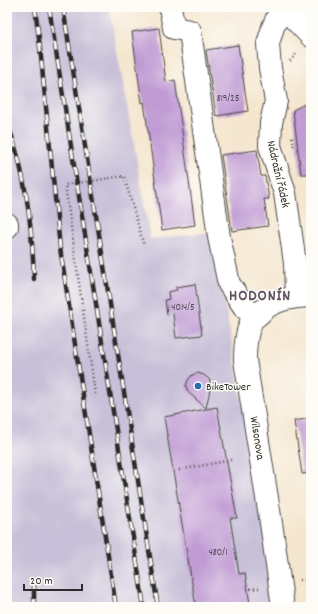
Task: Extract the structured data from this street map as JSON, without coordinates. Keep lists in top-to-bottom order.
{
  "streets": {
    "street": ["Nádražní řádek", "Wilsonova"]
  },
  "crossings": [
    ["Nádražní řádek", "Wilsonova"]
  ],
  "districts": ["HODONÍN"],
  "places": ["BikeTower"],
  "house_numbers": ["819/25", "4014/5", "480/1"],
  "scale_bar": "20 m"
}
